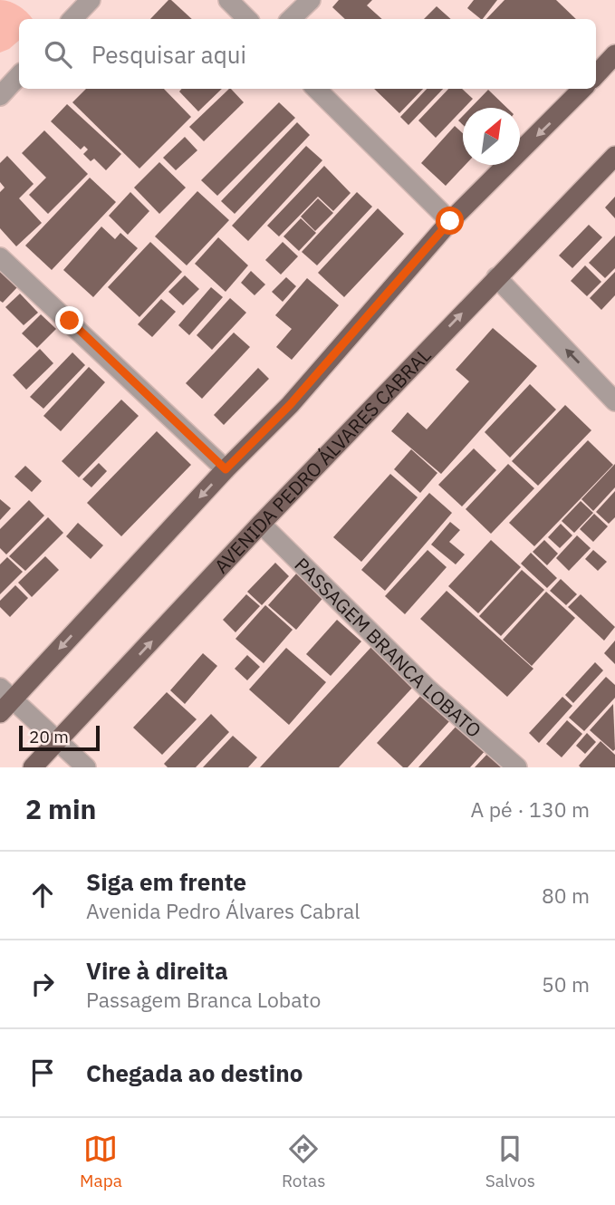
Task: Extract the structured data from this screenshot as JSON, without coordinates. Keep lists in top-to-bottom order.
{
  "streets": {
    "main road": ["AVENIDA PEDRO ÁLVARES CABRAL"],
    "street": ["PASSAGEM BRANCA LOBATO"]
  },
  "crossings": [
    ["AVENIDA PEDRO ÁLVARES CABRAL", "PASSAGEM BRANCA LOBATO"]
  ],
  "scale_bar": "20 m",
  "north": "top right",
  "page": {
    "search": "Pesquisar aqui",
    "scale": "20 m",
    "heading": ["2 min", "A pé · 130 m"],
    "list": [
      ["Siga em frente", "Avenida Pedro Álvares Cabral", "80 m"],
      ["Vire à direita", "Passagem Branca Lobato", "50 m"],
      "Chegada ao destino"
    ],
    "nav": ["Mapa", "Rotas", "Salvos"]
  }
}
